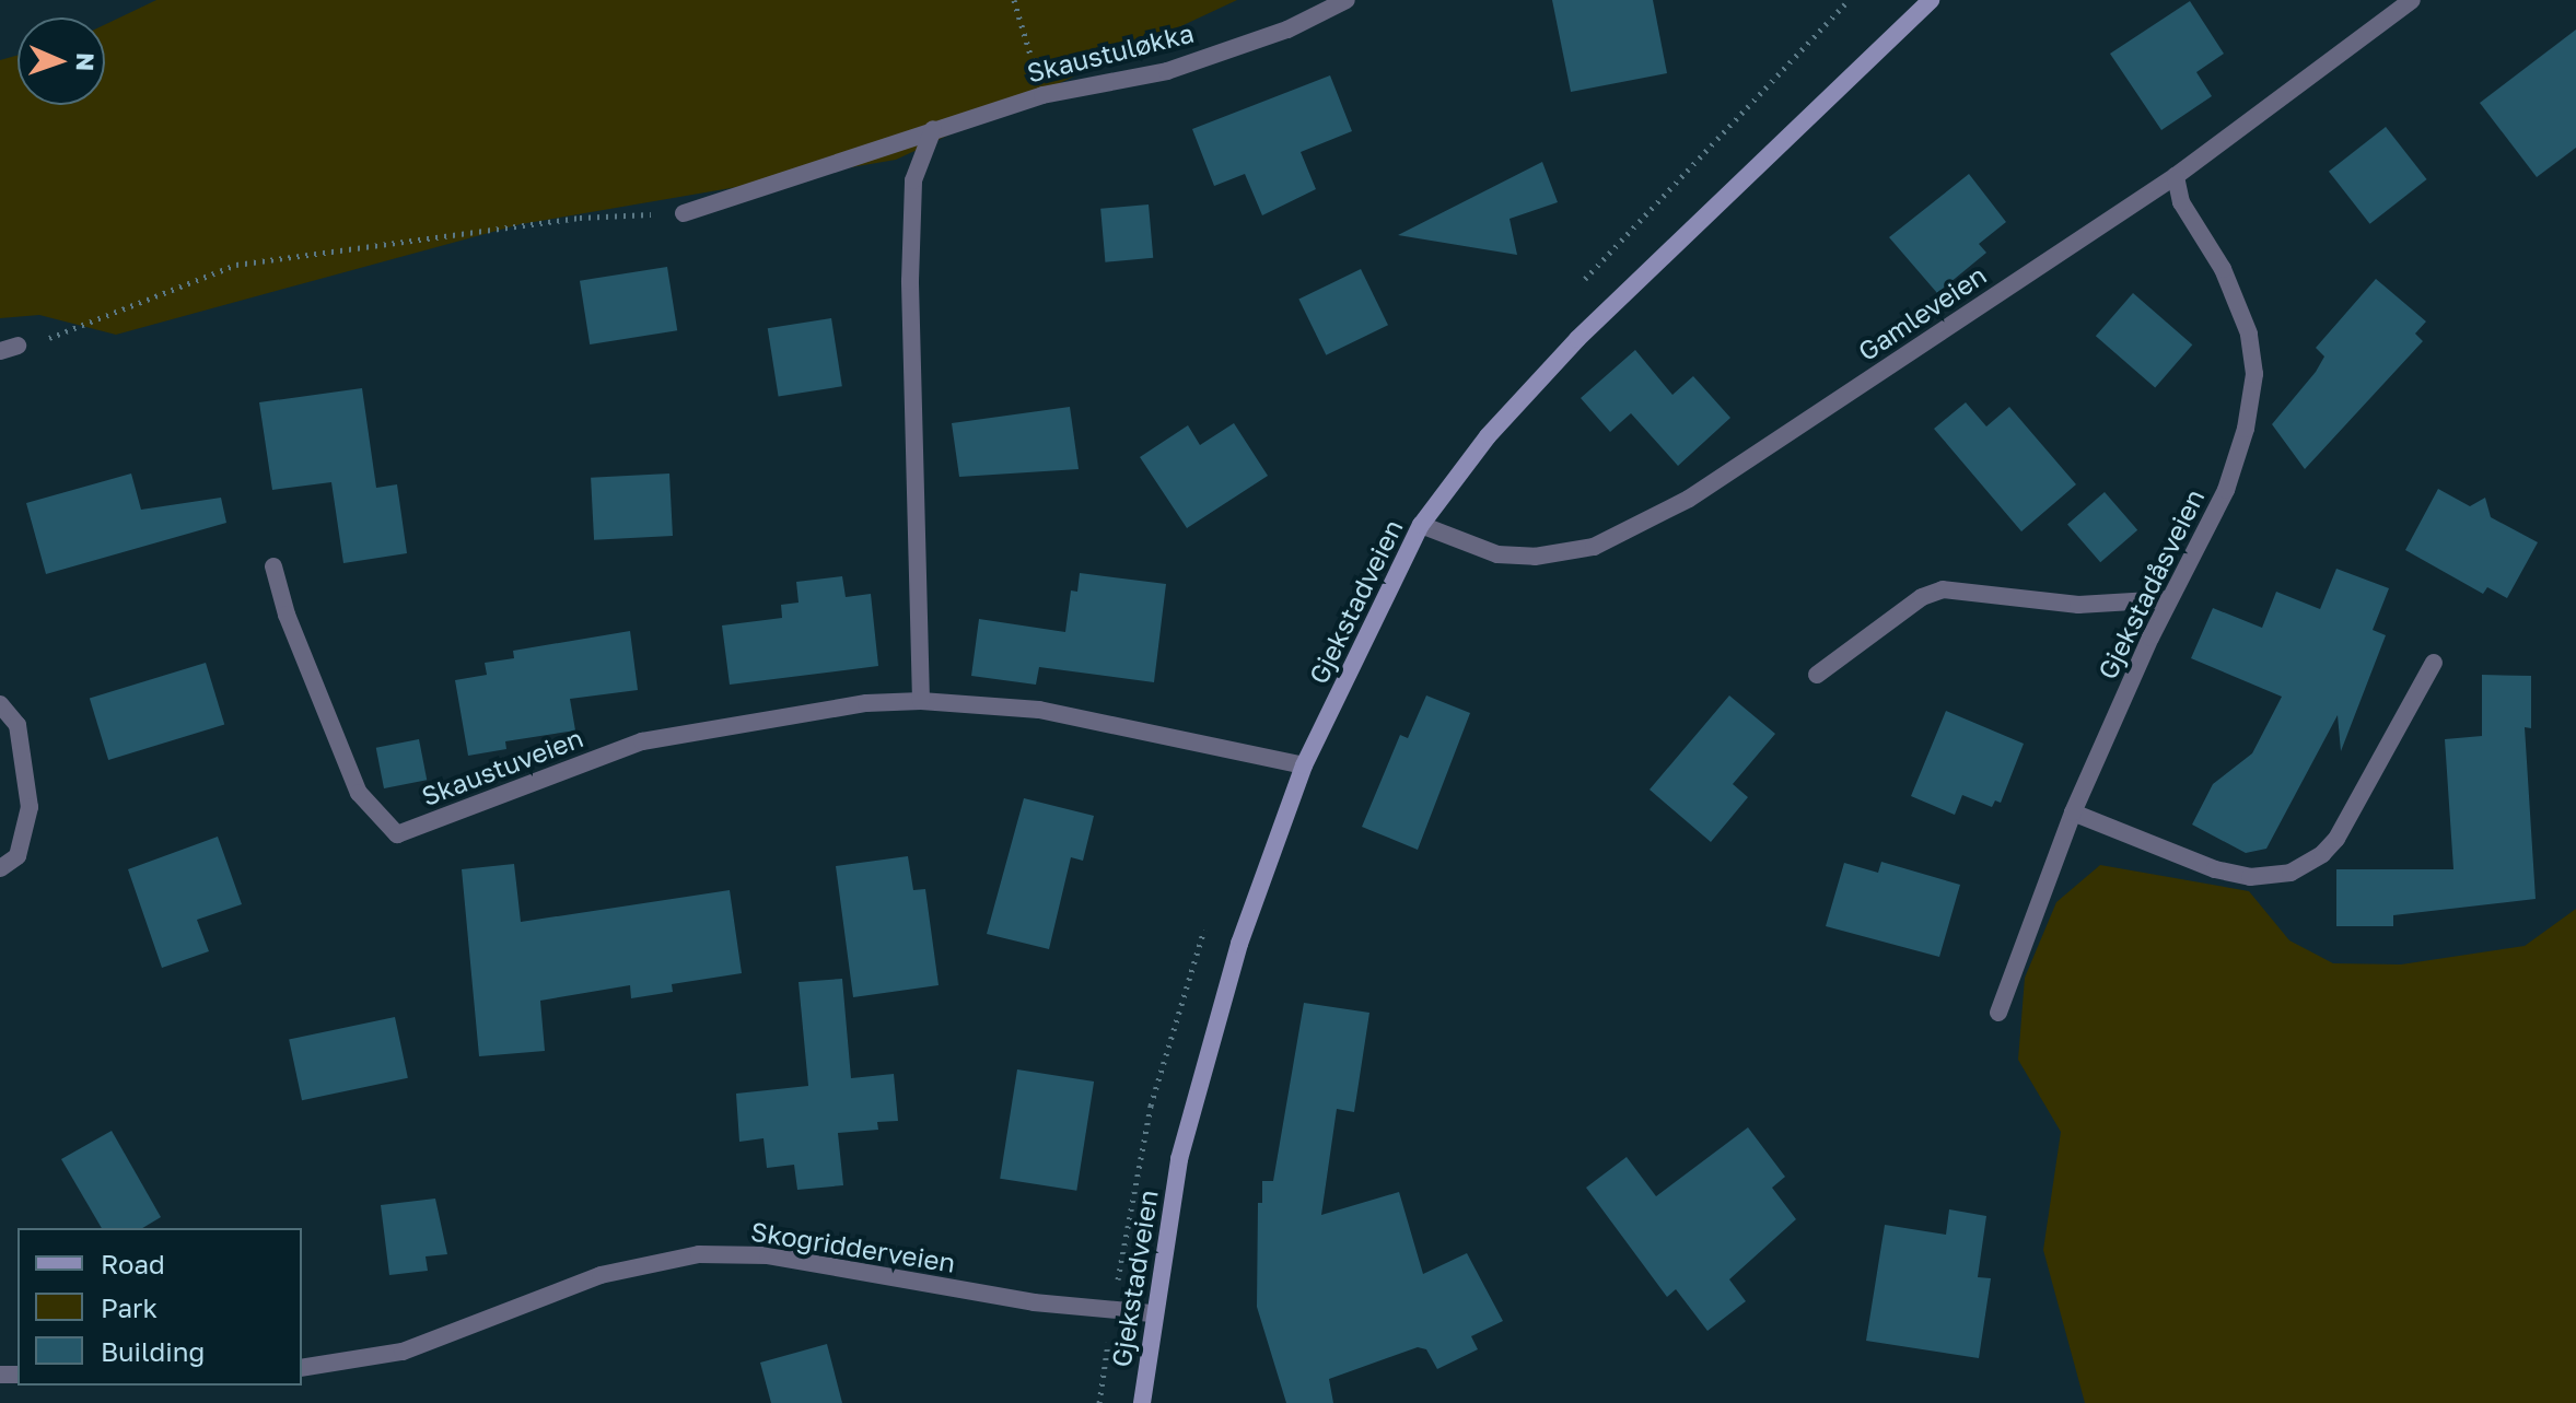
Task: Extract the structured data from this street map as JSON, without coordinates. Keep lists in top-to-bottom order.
{
  "streets": {
    "street": [
      "Skaustuløkka",
      "Gamleveien",
      "Gjekstadåsveien",
      "Gjekstadveien",
      "Skaustuveien",
      "Skogridderveien"
    ]
  },
  "crossings": [
    ["Gamleveien", "Gjekstadåsveien"],
    ["Gamleveien", "Gjekstadveien"],
    ["Gjekstadveien", "Skaustuveien"],
    ["Gjekstadveien", "Skogridderveien"]
  ],
  "legend": ["Road", "Park", "Building"],
  "north": "right"
}
